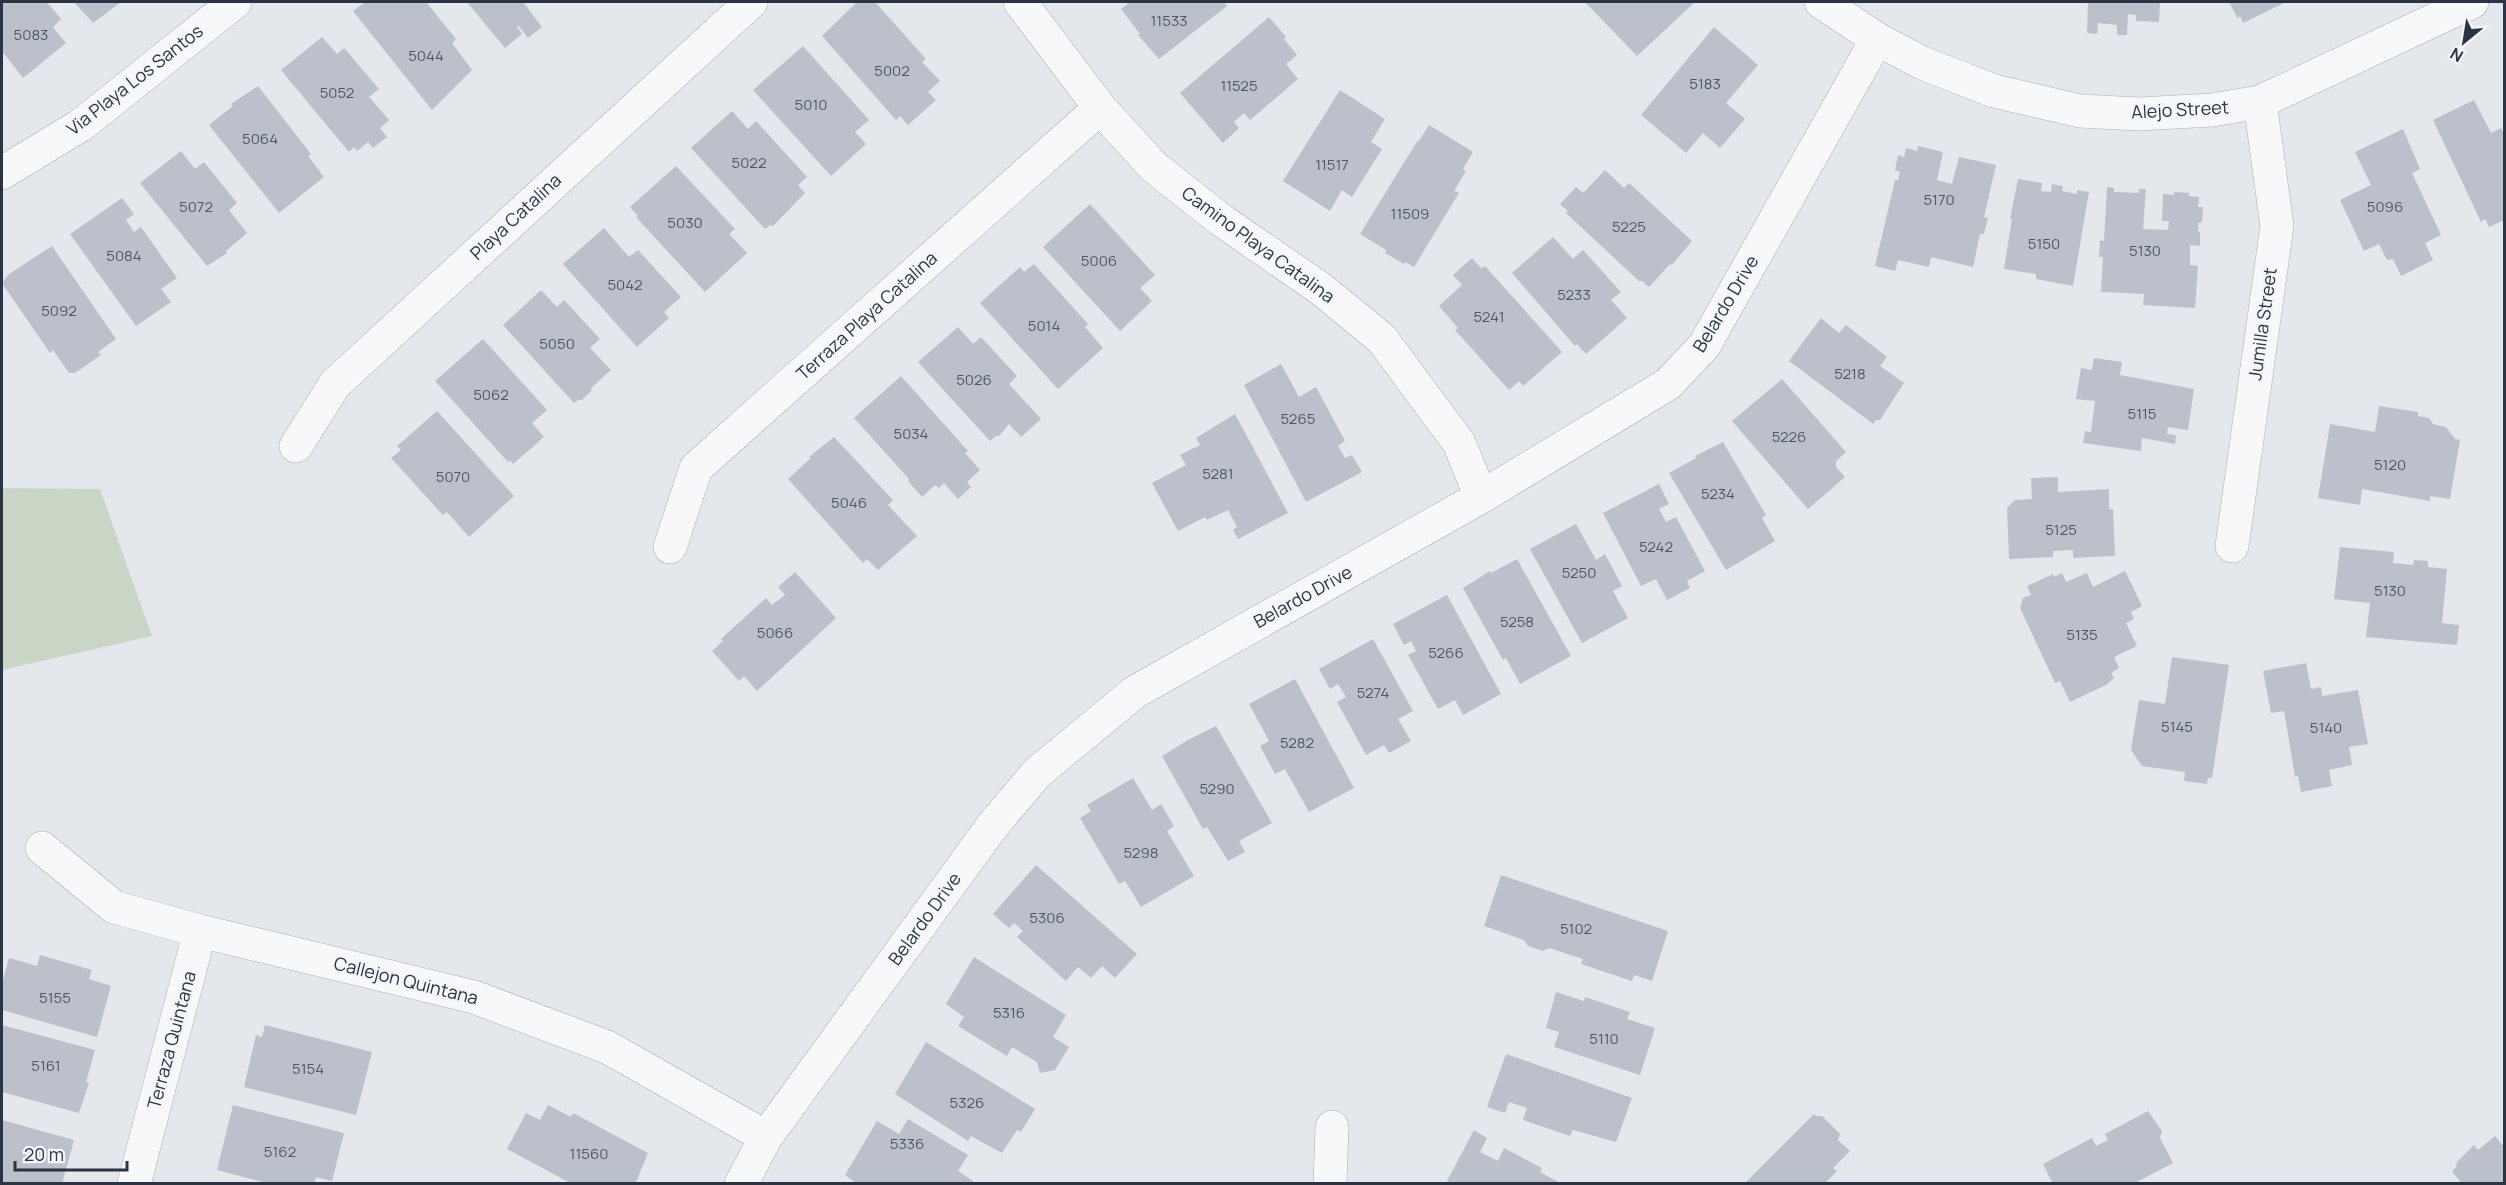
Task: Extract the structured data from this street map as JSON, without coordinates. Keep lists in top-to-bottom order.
{
  "streets": {
    "street": [
      "Via Playa Los Santos",
      "Alejo Street",
      "Playa Catalina",
      "Camino Playa Catalina",
      "Belardo Drive",
      "Terraza Playa Catalina",
      "Jumilla Street",
      "Callejon Quintana",
      "Terraza Quintana"
    ]
  },
  "crossings": [
    ["Alejo Street", "Belardo Drive"],
    ["Alejo Street", "Jumilla Street"],
    ["Camino Playa Catalina", "Belardo Drive"],
    ["Camino Playa Catalina", "Terraza Playa Catalina"],
    ["Belardo Drive", "Callejon Quintana"],
    ["Callejon Quintana", "Terraza Quintana"]
  ],
  "house_numbers": [
    "11533",
    "5083",
    "5044",
    "5002",
    "5183",
    "11525",
    "5052",
    "5010",
    "5064",
    "5022",
    "11517",
    "5170",
    "5072",
    "5096",
    "11509",
    "5030",
    "5225",
    "5150",
    "5130",
    "5084",
    "5006",
    "5042",
    "5233",
    "5092",
    "5241",
    "5014",
    "5050",
    "5218",
    "5026",
    "5062",
    "5115",
    "5265",
    "5034",
    "5226",
    "5120",
    "5281",
    "5070",
    "5234",
    "5046",
    "5125",
    "5242",
    "5250",
    "5130",
    "5258",
    "5066",
    "5135",
    "5266",
    "5274",
    "5145",
    "5140",
    "5282",
    "5290",
    "5298",
    "5306",
    "5102",
    "5155",
    "5316",
    "5110",
    "5161",
    "5154",
    "5326",
    "5336",
    "5162",
    "11560"
  ],
  "scale_bar": "20 m",
  "north": "bottom left"
}
